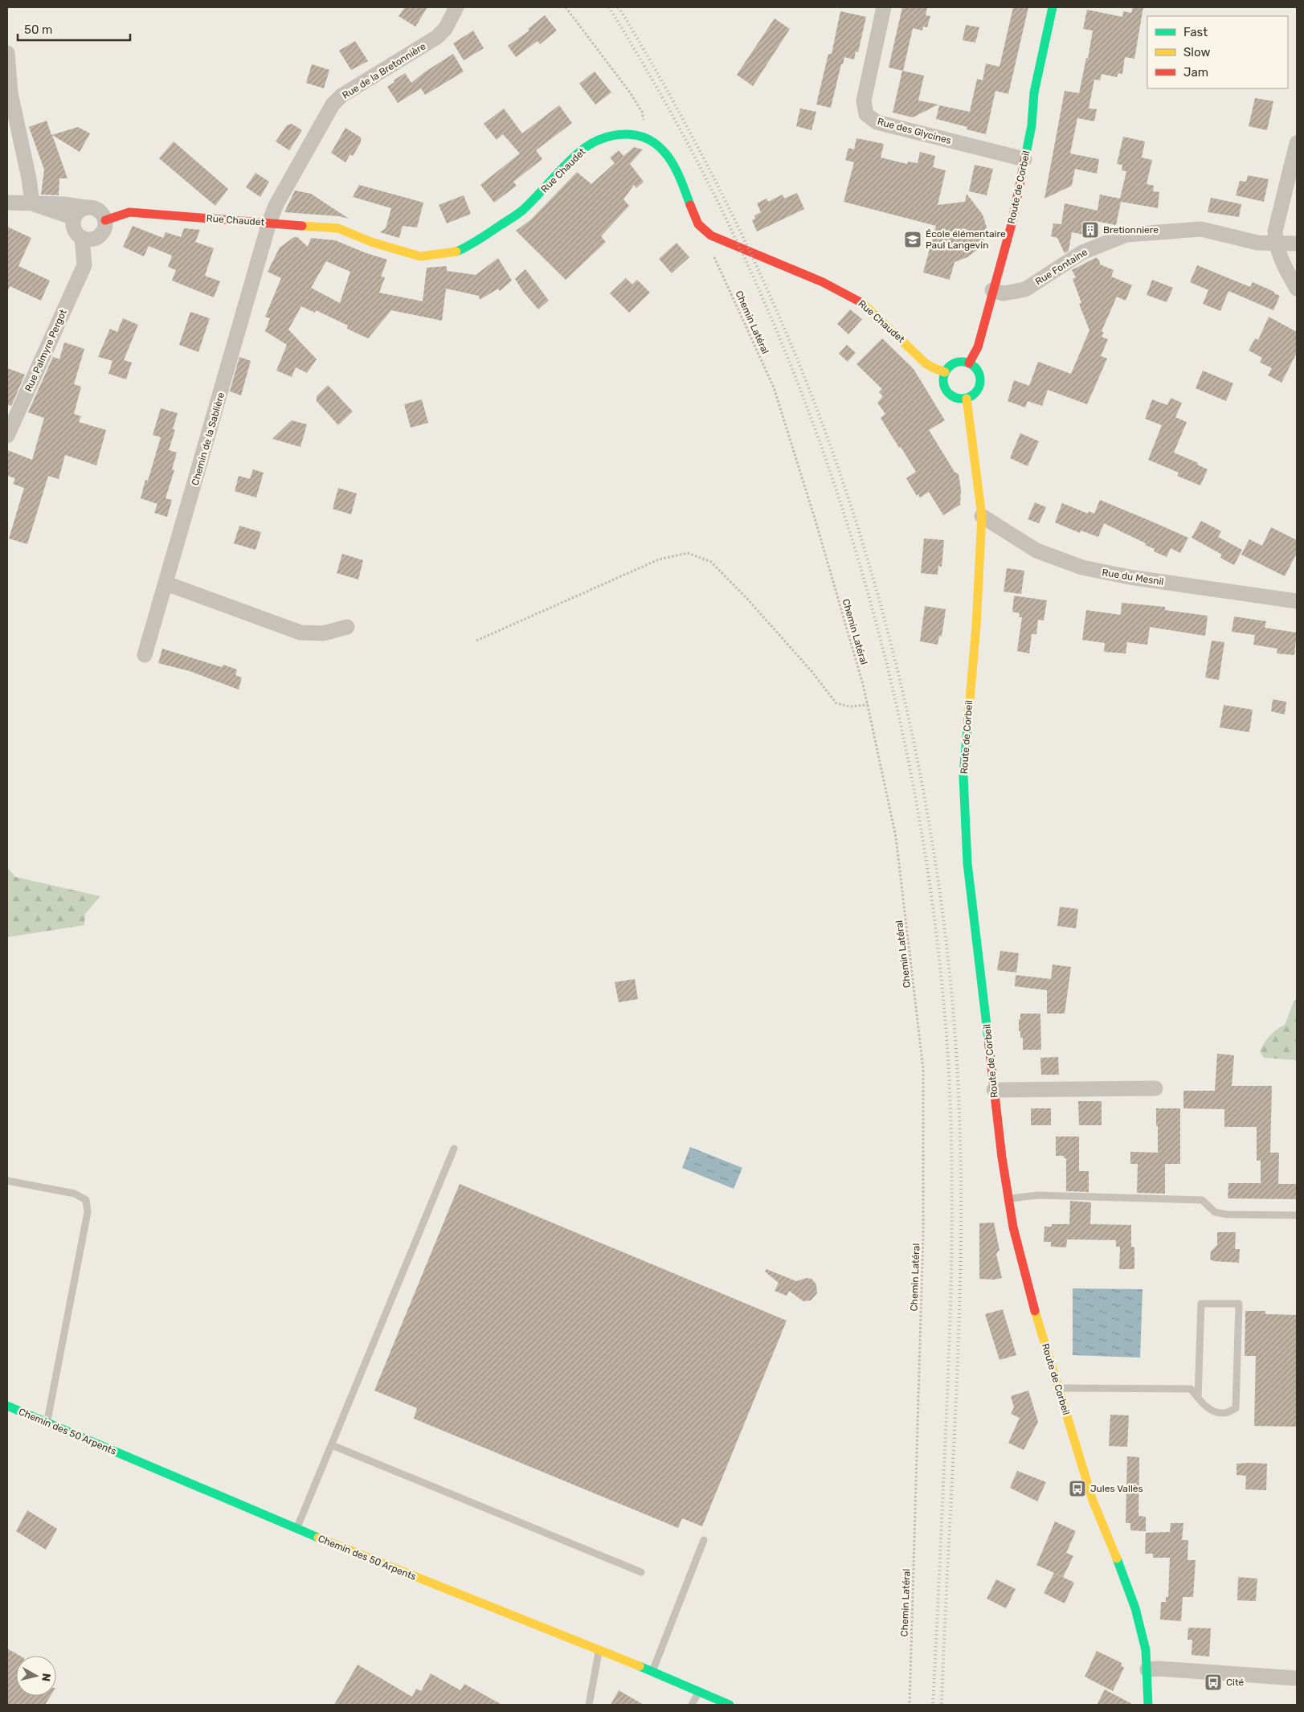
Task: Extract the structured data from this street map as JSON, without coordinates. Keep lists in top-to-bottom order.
{
  "streets": {
    "main road": ["Rue Chaudet", "Route de Corbeil", "Chemin des 50 Arpents"],
    "street": [
      "Rue de la Bretonnière",
      "Rue des Glycines",
      "Rue Fontaine",
      "Rue Palmyre Pergot",
      "Chemin de la Sablière",
      "Rue du Mesnil"
    ],
    "path": ["Chemin Latéral"]
  },
  "crossings": [
    ["Rue de la Bretonnière", "Rue Chaudet"],
    ["Rue de la Bretonnière", "Chemin de la Sablière"],
    ["Rue des Glycines", "Route de Corbeil"],
    ["Rue Chaudet", "Route de Corbeil"],
    ["Rue Chaudet", "Rue Palmyre Pergot"],
    ["Rue Chaudet", "Chemin de la Sablière"],
    ["Route de Corbeil", "Rue Fontaine"],
    ["Route de Corbeil", "Rue du Mesnil"]
  ],
  "places": {
    "building": ["Bretionniere"],
    "school or university": ["École élémentaire Paul Langevin"],
    "bus stop": ["Jules Vallès", "Cité"]
  },
  "legend": ["Fast", "Slow", "Jam"],
  "scale_bar": "50 m",
  "north": "right"
}
